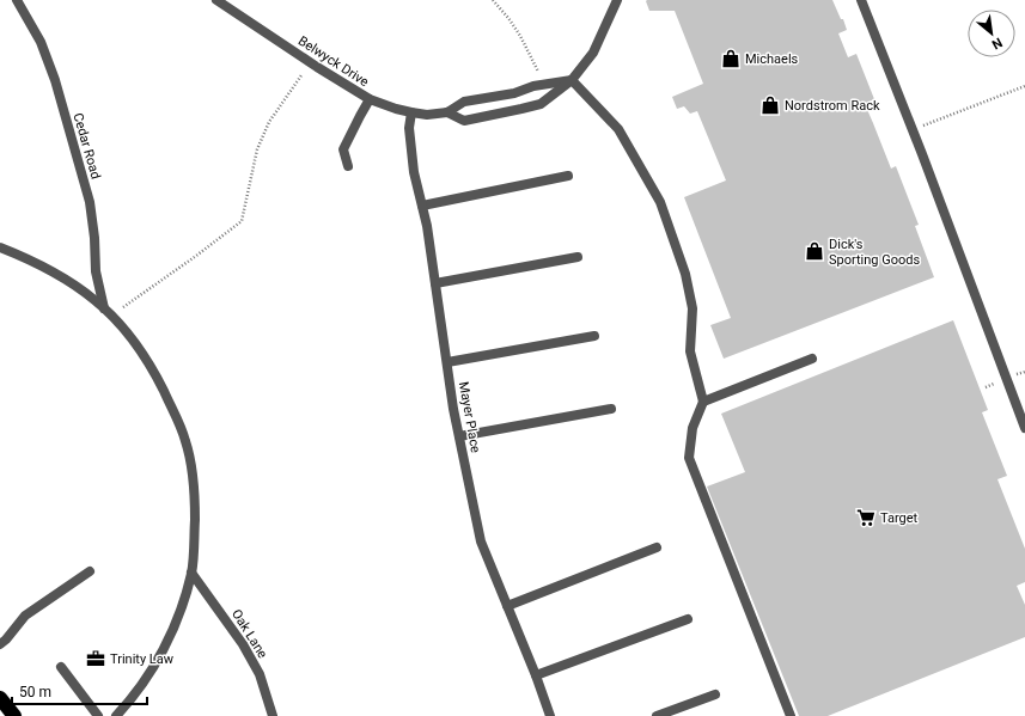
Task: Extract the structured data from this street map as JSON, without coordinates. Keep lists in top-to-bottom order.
{
  "streets": {
    "street": [
      "Belwyck Drive",
      "Cedar Road",
      "Mayer Place",
      "Oak Lane"
    ]
  },
  "crossings": [
    ["Belwyck Drive", "Mayer Place"]
  ],
  "places": {
    "shop": ["Michaels", "Nordstrom Rack", "Dick's Sporting Goods"],
    "supermarket": ["Target"],
    "office": ["Trinity Law"]
  },
  "scale_bar": "50 m",
  "north": "bottom right"
}
